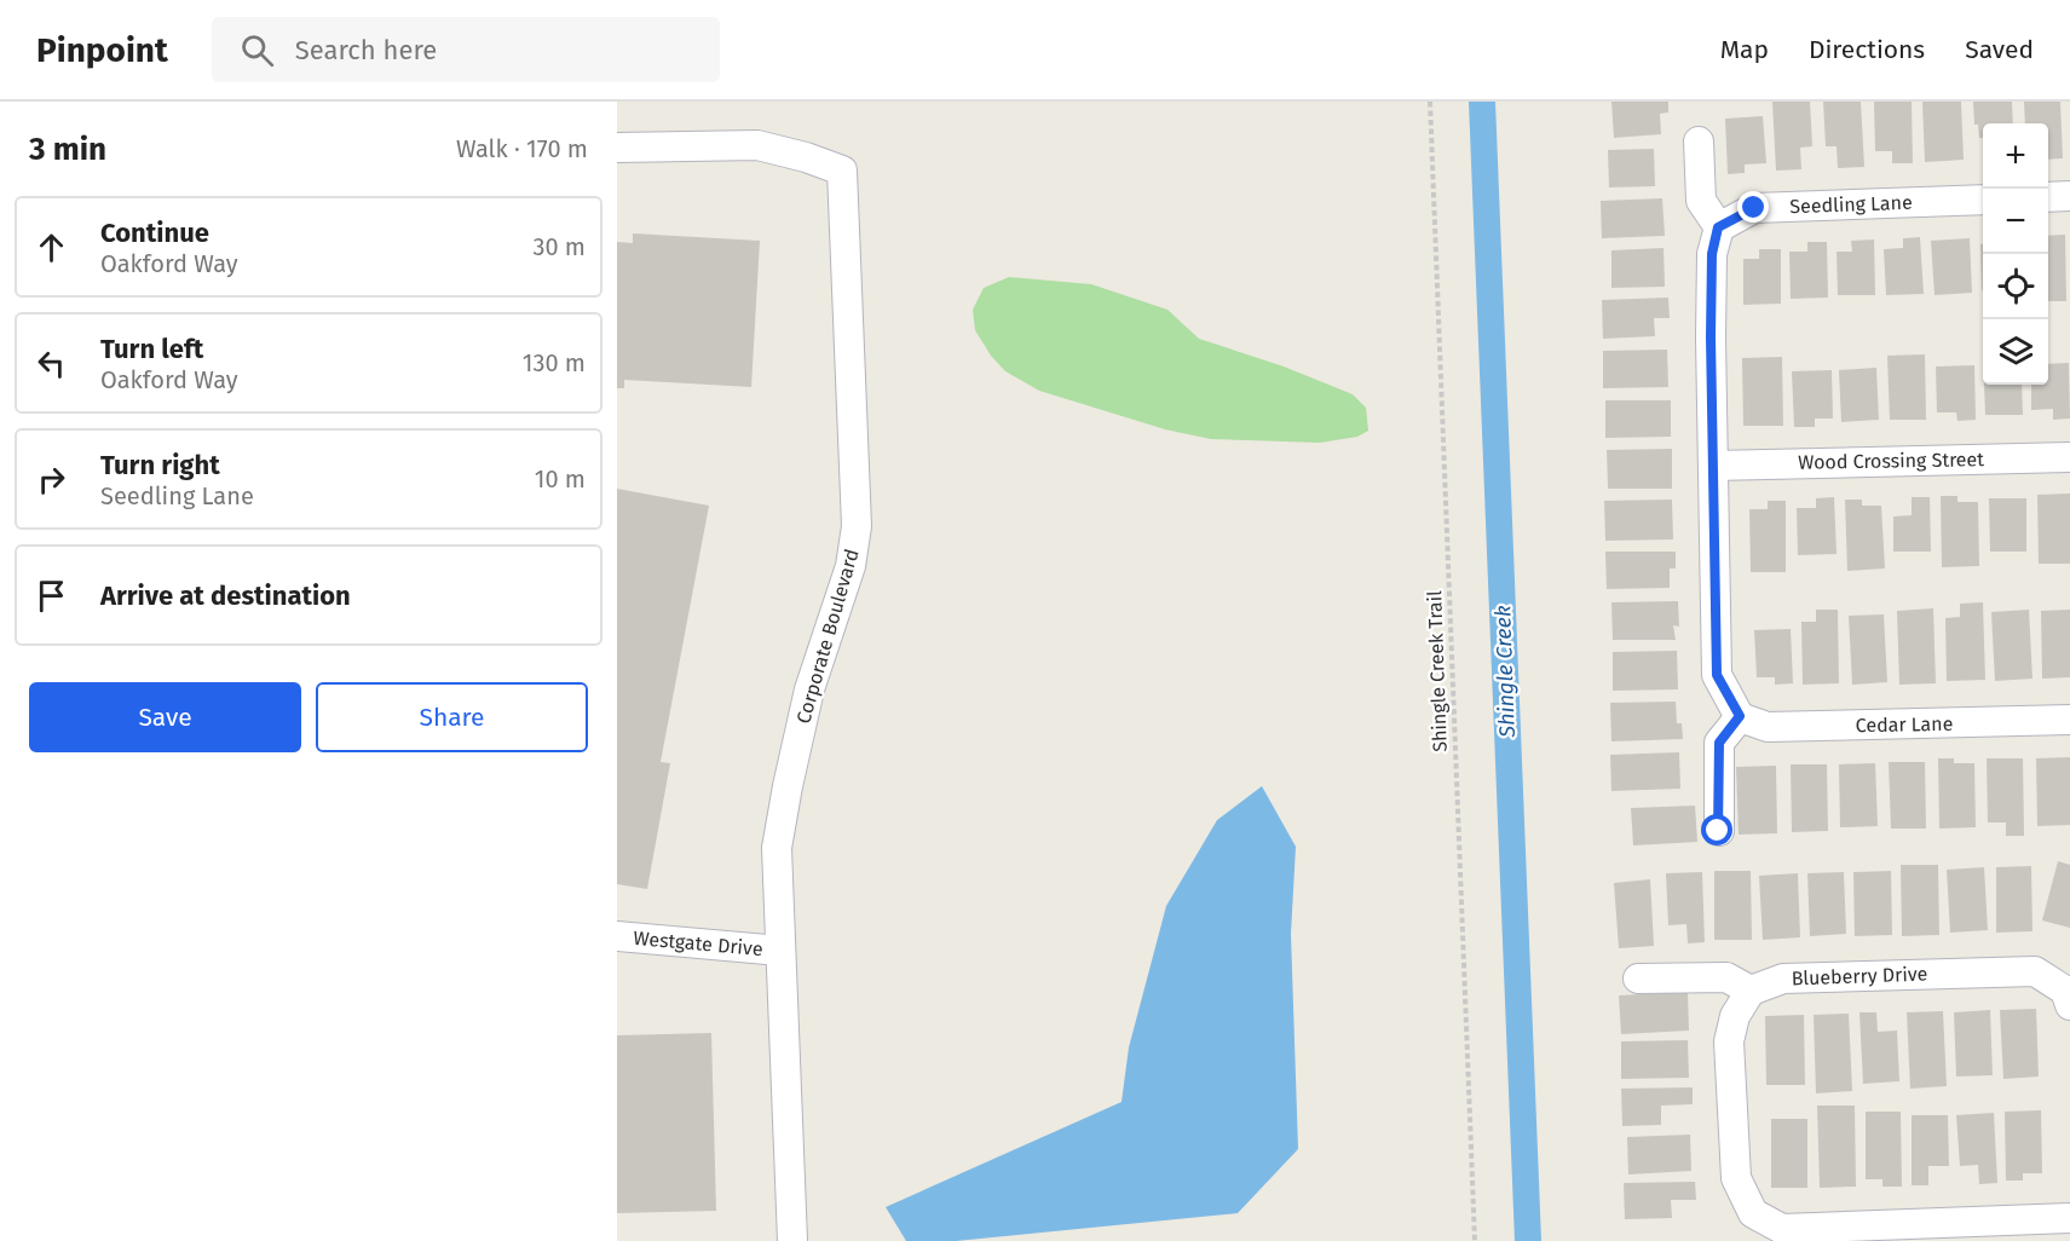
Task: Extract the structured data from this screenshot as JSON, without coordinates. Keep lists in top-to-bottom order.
{
  "streets": {
    "street": [
      "Seedling Lane",
      "Wood Crossing Street",
      "Corporate Boulevard",
      "Cedar Lane",
      "Westgate Drive",
      "Blueberry Drive"
    ],
    "path": ["Shingle Creek Trail"]
  },
  "crossings": [
    ["Corporate Boulevard", "Westgate Drive"]
  ],
  "water": ["Shingle Creek"],
  "page": {
    "header": "Pinpoint",
    "search": "Search here",
    "nav": ["Map", "Directions", "Saved"],
    "heading": ["3 min", "Walk · 170 m"],
    "map_buttons": ["+", "−"],
    "list": [
      ["Continue", "Oakford Way", "30 m"],
      ["Turn left", "Oakford Way", "130 m"],
      ["Turn right", "Seedling Lane", "10 m"],
      "Arrive at destination"
    ],
    "buttons": ["Save", "Share"]
  }
}
